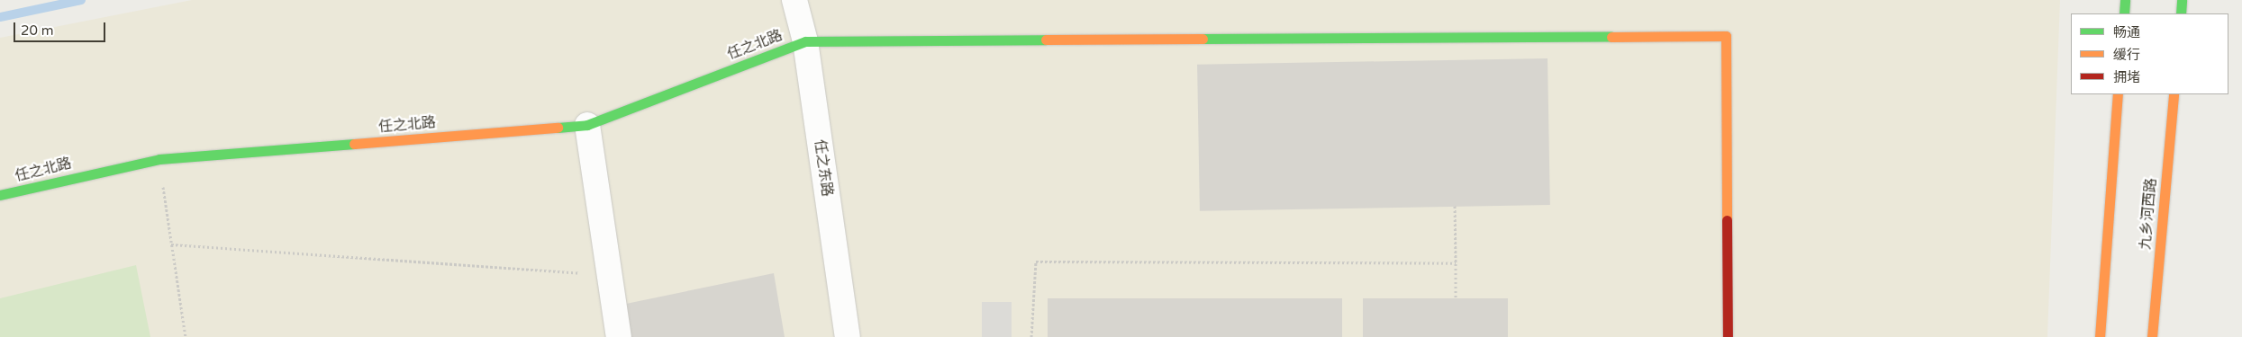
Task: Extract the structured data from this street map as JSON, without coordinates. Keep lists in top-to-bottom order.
{
  "streets": {
    "street": ["任之北路", "任之东路", "九乡河西路"]
  },
  "crossings": [
    ["任之北路", "任之东路"]
  ],
  "legend": ["畅通", "缓行", "拥堵"],
  "scale_bar": "20 m"
}
